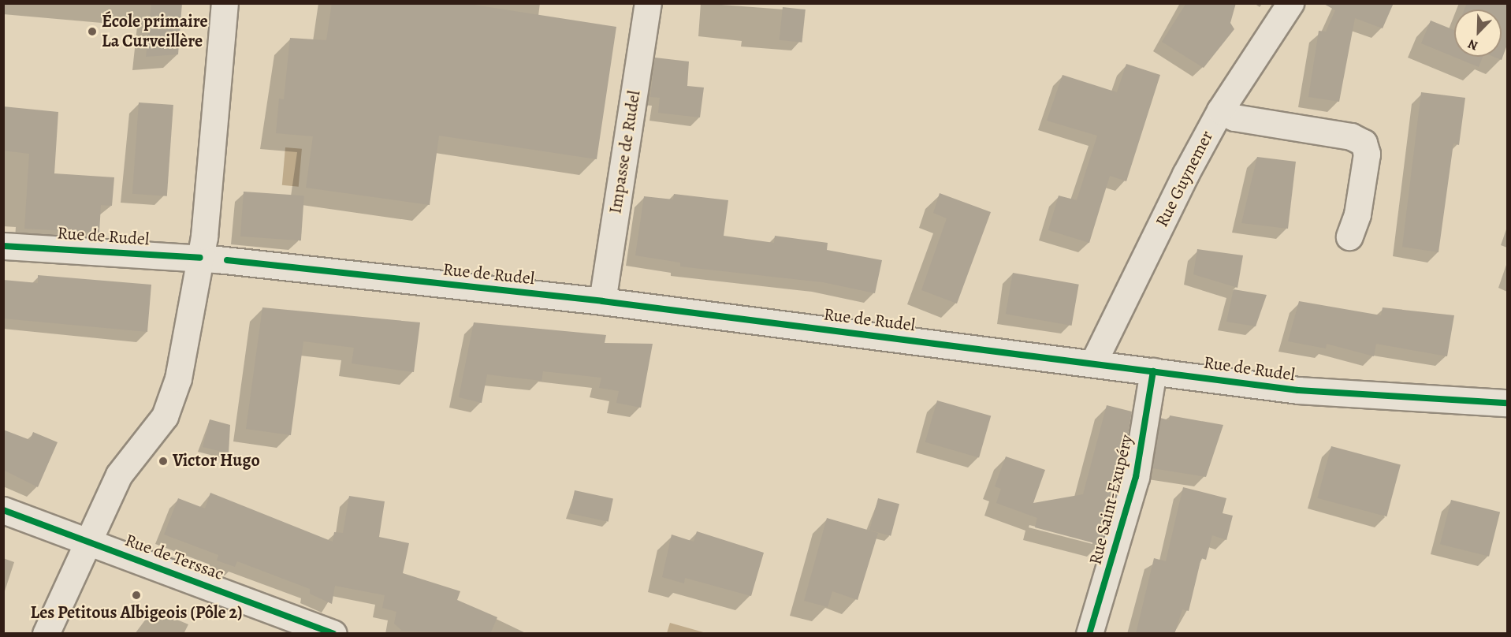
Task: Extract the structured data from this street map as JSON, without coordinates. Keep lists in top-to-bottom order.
{
  "streets": {
    "street": [
      "Impasse de Rudel",
      "Rue Guynemer",
      "Rue de Rudel",
      "Rue Saint-Exupéry",
      "Rue de Terssac"
    ]
  },
  "crossings": [
    ["Impasse de Rudel", "Rue de Rudel"],
    ["Rue Guynemer", "Rue de Rudel"],
    ["Rue de Rudel", "Rue Saint-Exupéry"]
  ],
  "places": ["École primaire La Curveillère", "Victor Hugo", "Les Petitous Albigeois (Pôle 2)"],
  "north": "bottom left"
}
